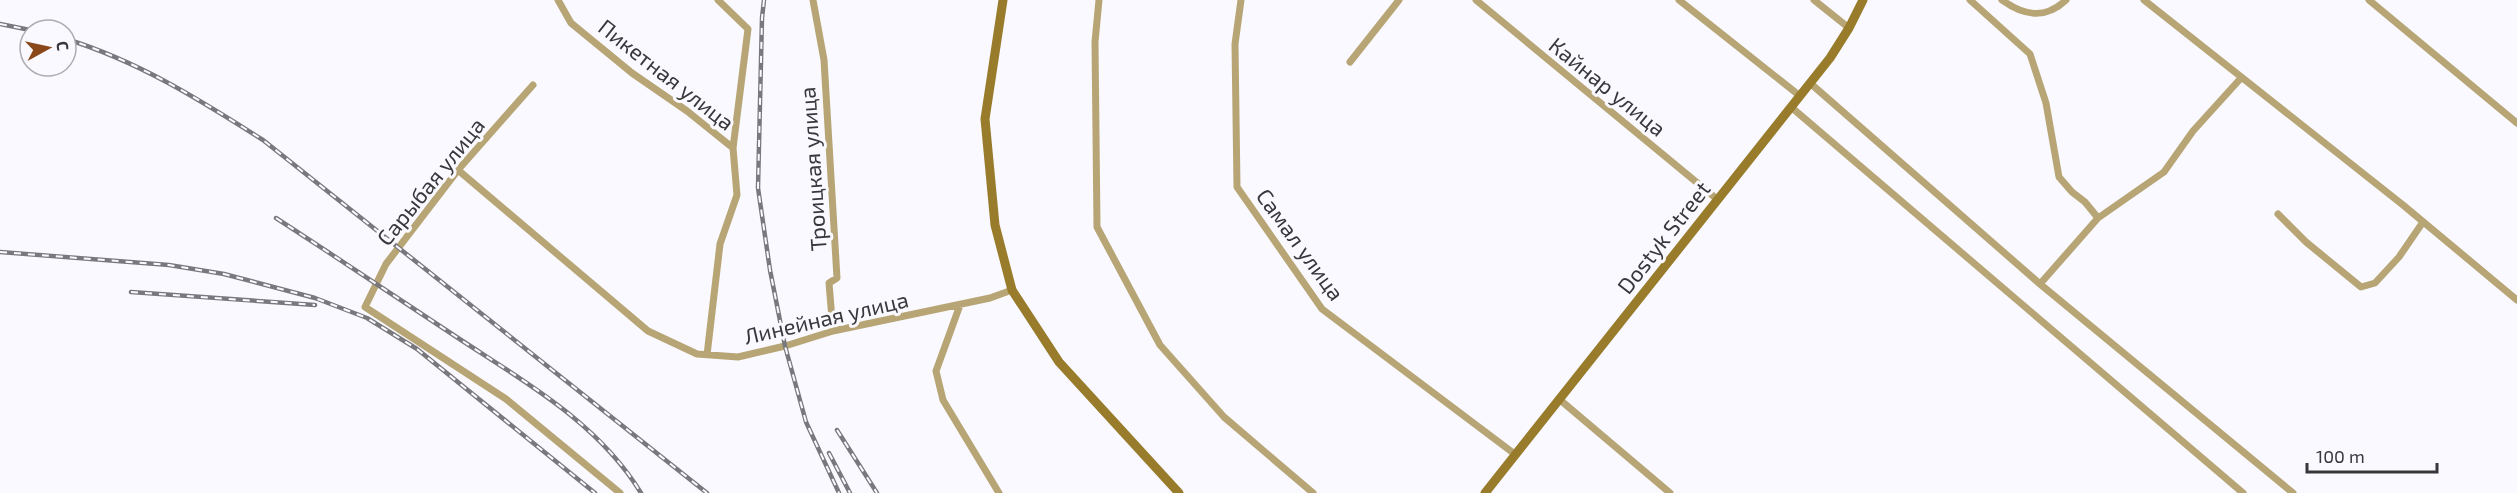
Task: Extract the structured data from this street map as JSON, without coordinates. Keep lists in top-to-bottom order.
{
  "streets": {
    "street": [
      "Пикетная улица",
      "Кайнар улица",
      "Троицкая улица",
      "Сарыбая улица",
      "Dostyk Street",
      "Самал улица",
      "Линейная улица"
    ]
  },
  "crossings": [
    ["Кайнар улица", "Dostyk Street"],
    ["Троицкая улица", "Линейная улица"],
    ["Сарыбая улица", "Линейная улица"],
    ["Dostyk Street", "Самал улица"]
  ],
  "scale_bar": "100 m",
  "north": "right"
}
